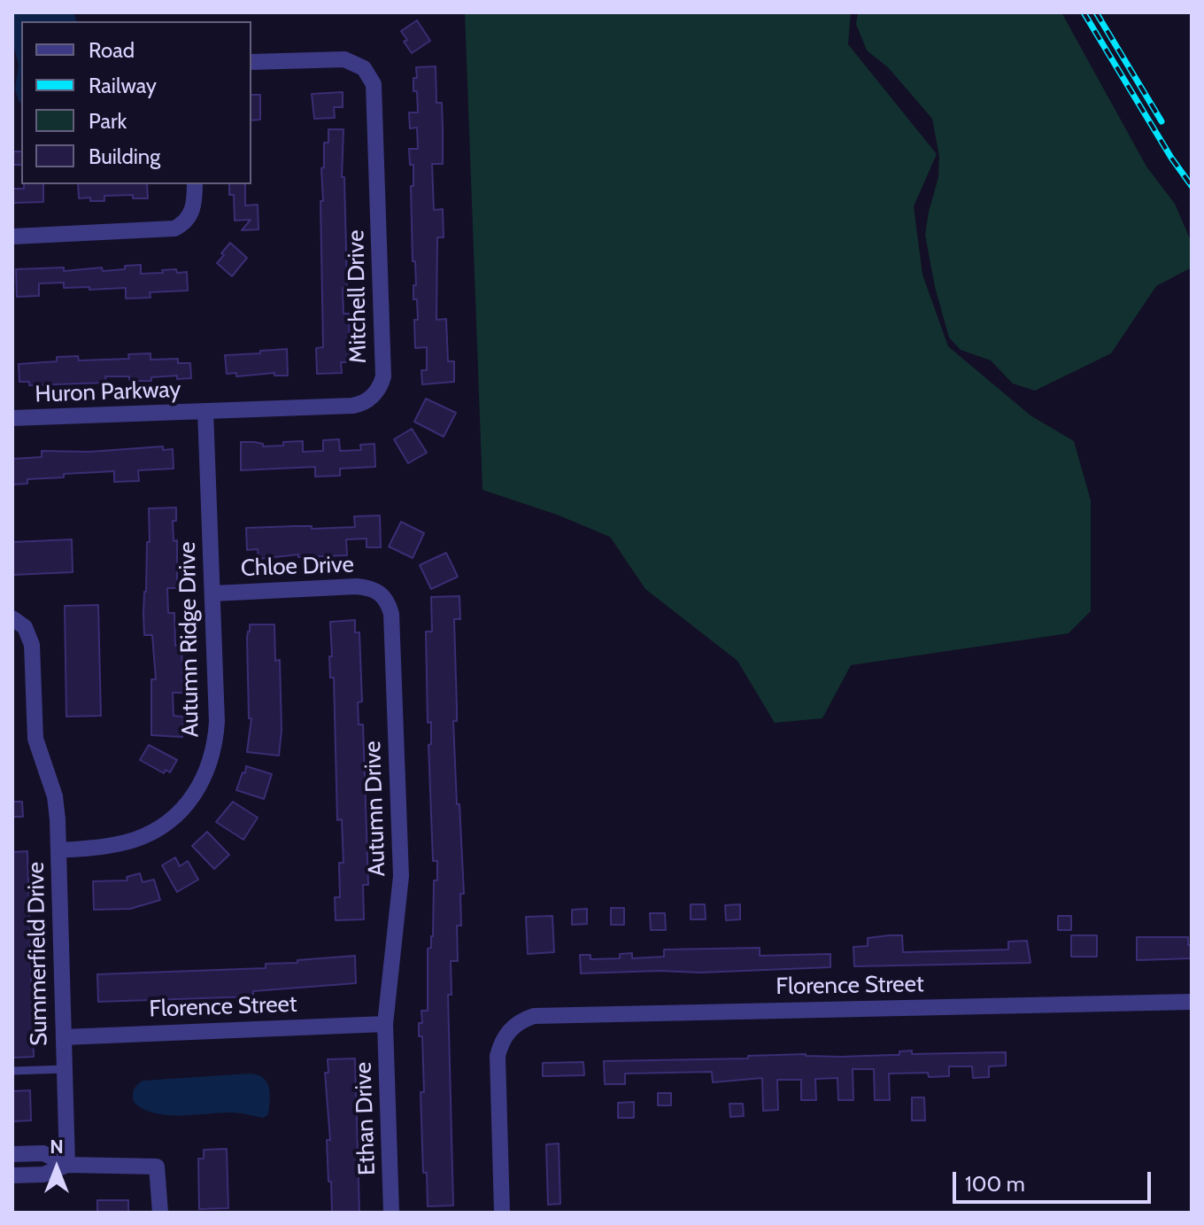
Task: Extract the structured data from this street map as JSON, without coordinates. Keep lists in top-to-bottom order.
{
  "streets": {
    "street": [
      "Mitchell Drive",
      "Huron Parkway",
      "Chloe Drive",
      "Autumn Ridge Drive",
      "Autumn Drive",
      "Summerfield Drive",
      "Florence Street",
      "Ethan Drive"
    ]
  },
  "crossings": [
    ["Mitchell Drive", "Huron Parkway"],
    ["Mitchell Drive", "Autumn Ridge Drive"],
    ["Huron Parkway", "Autumn Ridge Drive"],
    ["Chloe Drive", "Autumn Ridge Drive"],
    ["Chloe Drive", "Autumn Drive"],
    ["Autumn Ridge Drive", "Summerfield Drive"],
    ["Autumn Drive", "Florence Street"],
    ["Autumn Drive", "Ethan Drive"],
    ["Summerfield Drive", "Florence Street"],
    ["Florence Street", "Ethan Drive"]
  ],
  "legend": [
    "Road",
    "Railway",
    "Park",
    "Building"
  ],
  "scale_bar": "100 m",
  "north": "top"
}
